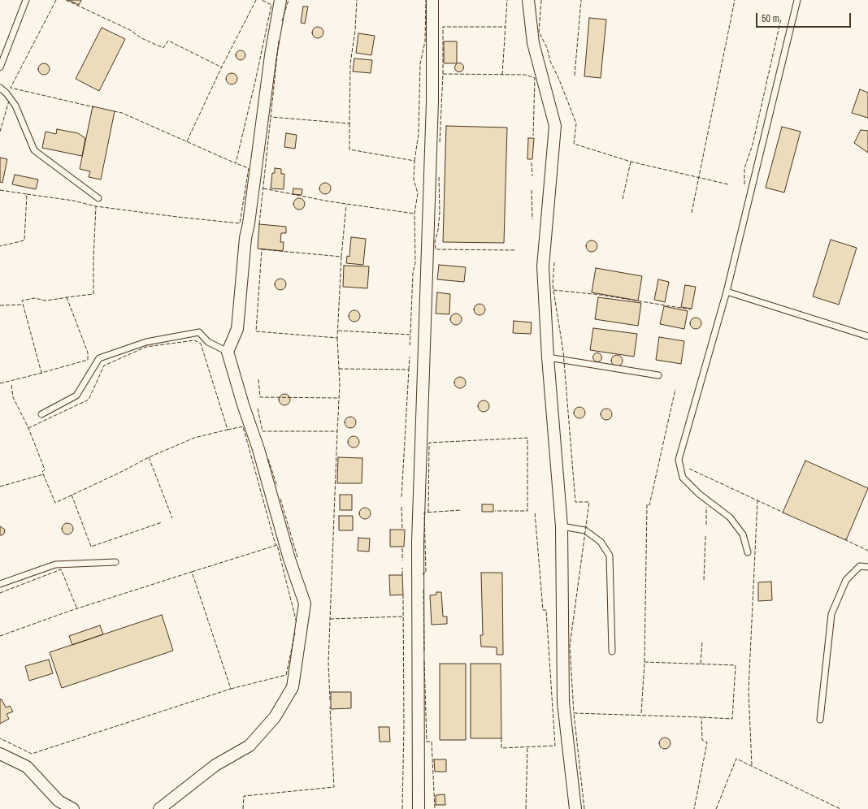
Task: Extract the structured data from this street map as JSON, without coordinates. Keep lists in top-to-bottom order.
{
  "scale_bar": "50 m"
}
